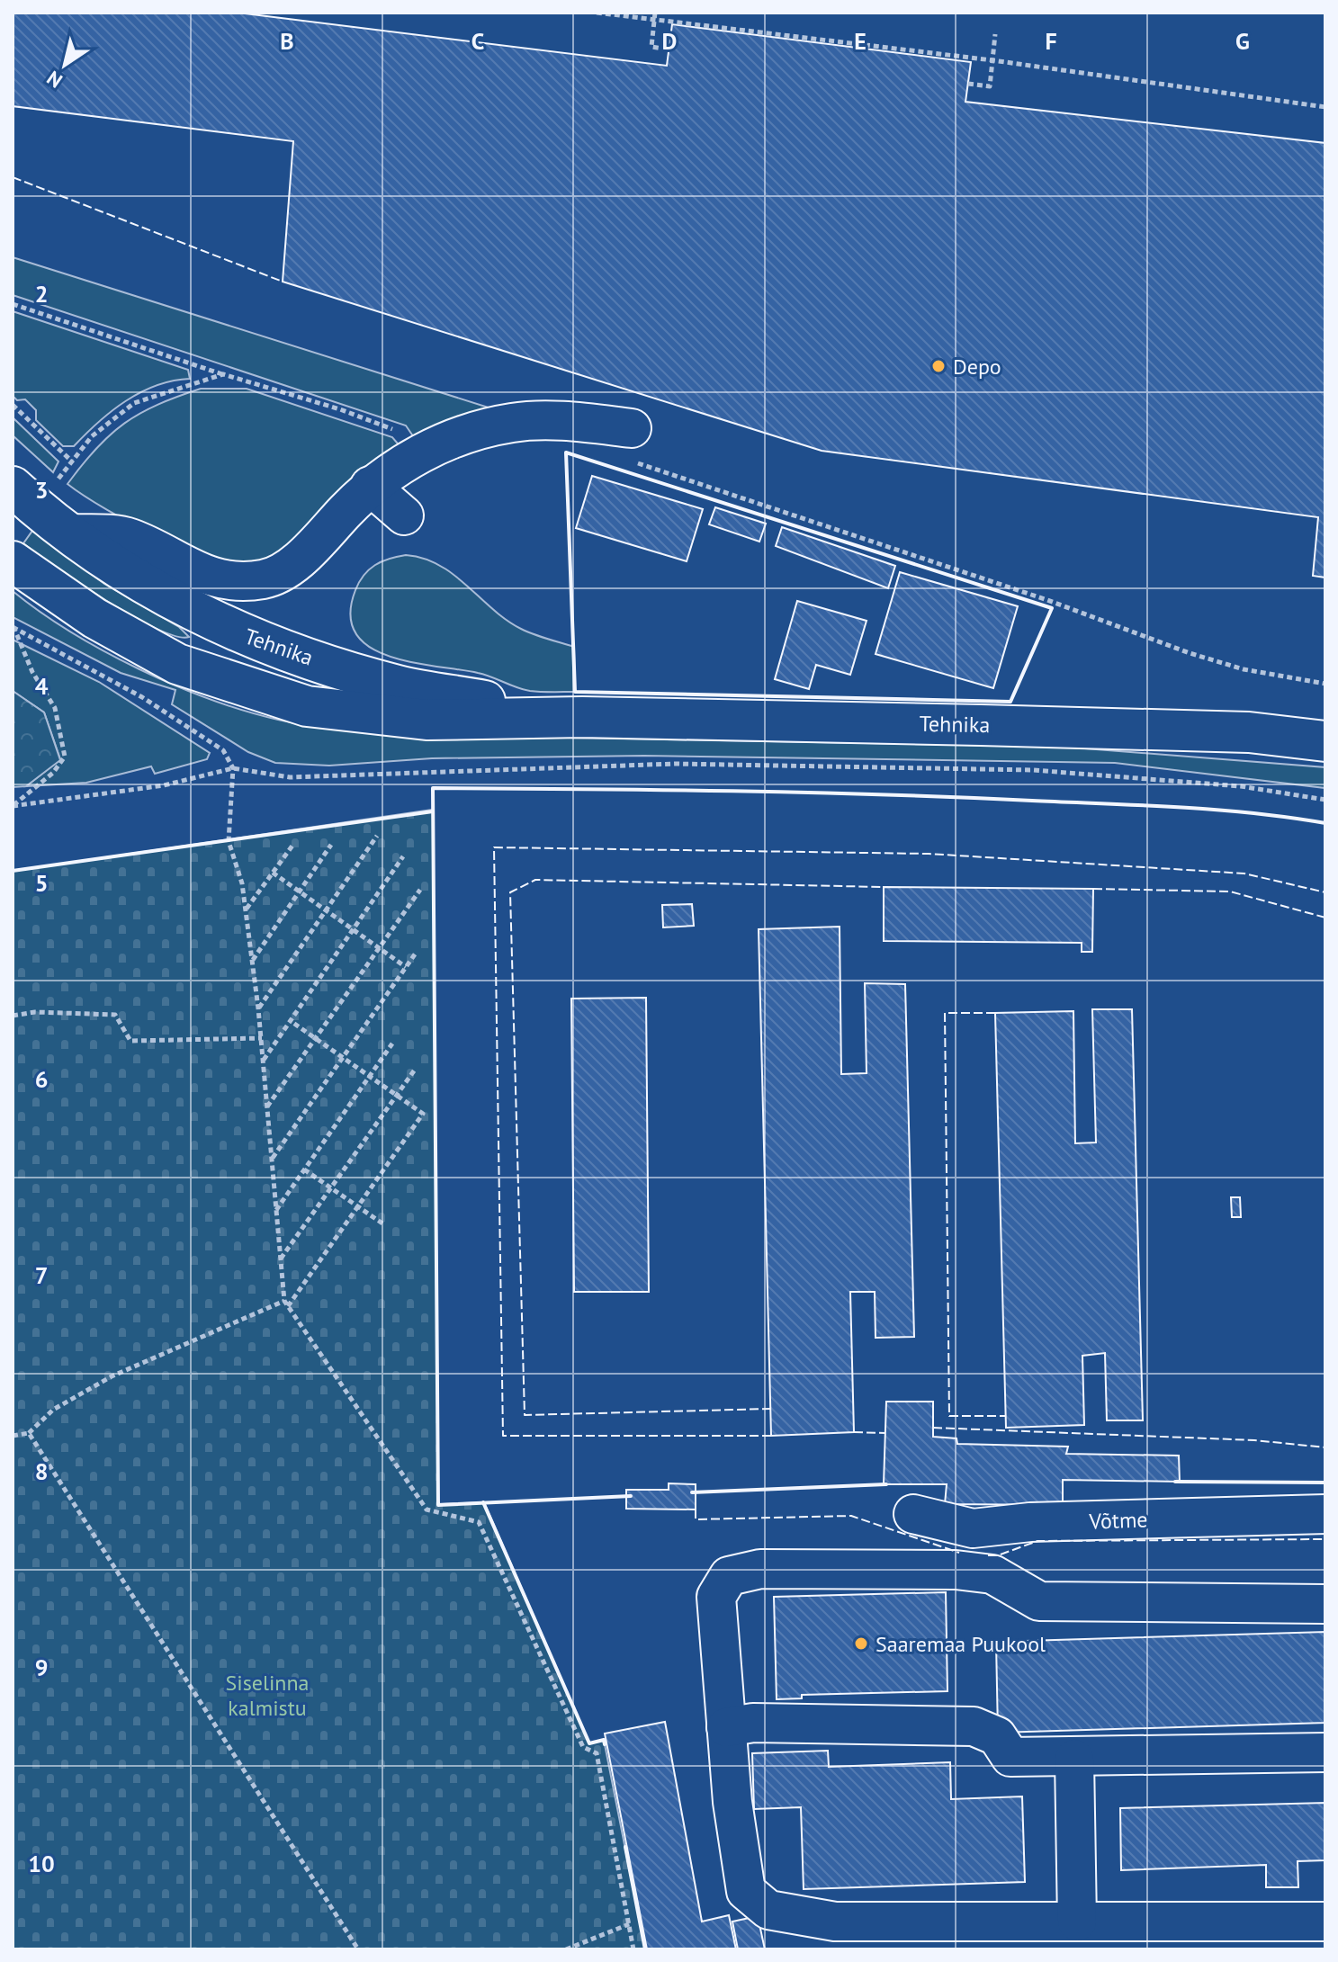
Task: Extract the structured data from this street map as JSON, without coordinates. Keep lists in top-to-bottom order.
{
  "streets": {
    "main road": ["Tehnika"],
    "lane": ["Võtme"]
  },
  "parks": ["Siselinna kalmistu"],
  "places": ["Depo", "Saaremaa Puukool"],
  "north": "bottom left",
  "grid": {
    "columns": [
      "B",
      "C",
      "D",
      "E",
      "F",
      "G"
    ],
    "rows": [
      "2",
      "3",
      "4",
      "5",
      "6",
      "7",
      "8",
      "9",
      "10"
    ]
  }
}
